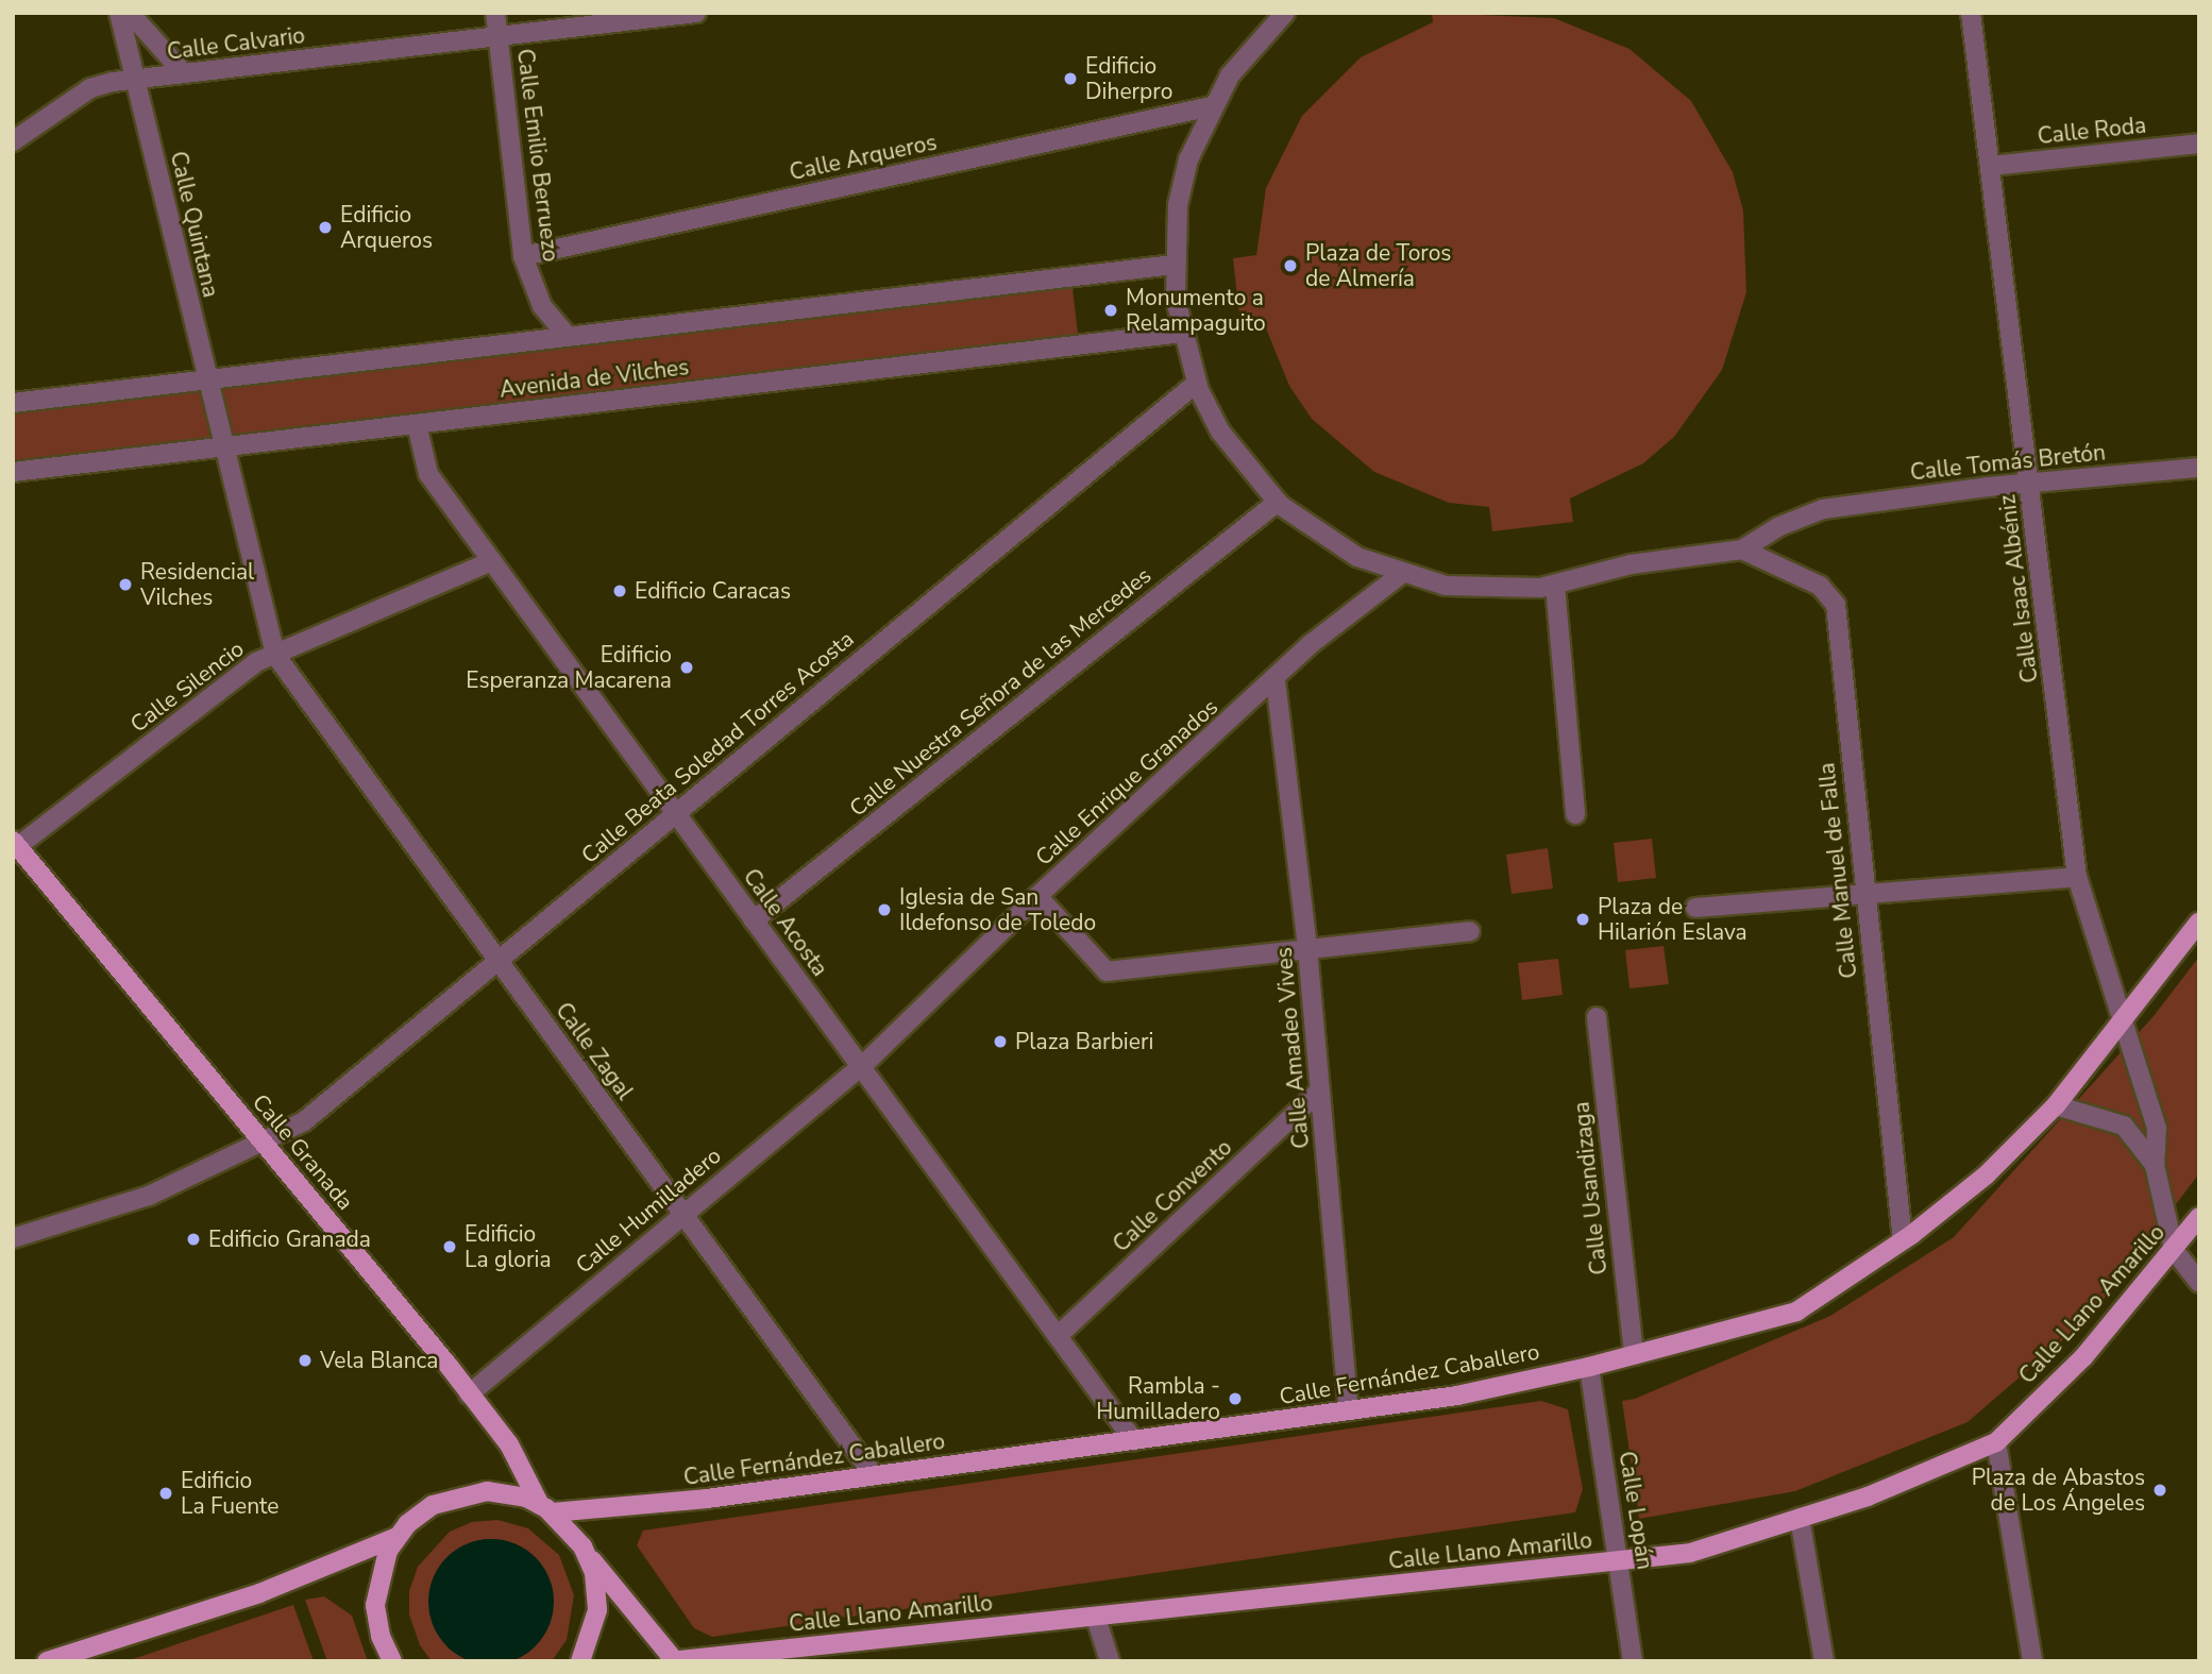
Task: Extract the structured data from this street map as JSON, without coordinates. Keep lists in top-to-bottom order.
{
  "streets": {
    "main road": ["Calle Granada", "Calle Llano Amarillo", "Calle Fernández Caballero"],
    "street": [
      "Calle Calvario",
      "Calle Roda",
      "Calle Emilio Berruezo",
      "Calle Arqueros",
      "Calle Quintana",
      "Avenida de Vilches",
      "Calle Tomás Bretón",
      "Calle Isaac Albéniz",
      "Calle Silencio",
      "Calle Nuestra Señora de las Mercedes",
      "Calle Beata Soledad Torres Acosta",
      "Calle Enrique Granados",
      "Calle Manuel de Falla",
      "Calle Acosta",
      "Calle Amadeo Vives",
      "Calle Zagal",
      "Calle Usandizaga",
      "Calle Convento",
      "Calle Humilladero",
      "Calle Lopán"
    ]
  },
  "crossings": [
    ["Calle Calvario", "Calle Emilio Berruezo"],
    ["Calle Calvario", "Calle Quintana"],
    ["Calle Roda", "Calle Isaac Albéniz"],
    ["Calle Emilio Berruezo", "Calle Arqueros"],
    ["Calle Emilio Berruezo", "Avenida de Vilches"],
    ["Calle Quintana", "Avenida de Vilches"],
    ["Avenida de Vilches", "Calle Acosta"],
    ["Calle Tomás Bretón", "Calle Isaac Albéniz"],
    ["Calle Tomás Bretón", "Calle Manuel de Falla"],
    ["Calle Isaac Albéniz", "Calle Fernández Caballero"],
    ["Calle Silencio", "Calle Acosta"],
    ["Calle Silencio", "Calle Zagal"],
    ["Calle Silencio", "Calle Granada"],
    ["Calle Nuestra Señora de las Mercedes", "Calle Acosta"],
    ["Calle Beata Soledad Torres Acosta", "Calle Acosta"],
    ["Calle Beata Soledad Torres Acosta", "Calle Zagal"],
    ["Calle Beata Soledad Torres Acosta", "Calle Granada"],
    ["Calle Enrique Granados", "Calle Acosta"],
    ["Calle Enrique Granados", "Calle Amadeo Vives"],
    ["Calle Enrique Granados", "Calle Humilladero"],
    ["Calle Manuel de Falla", "Calle Fernández Caballero"],
    ["Calle Acosta", "Calle Convento"],
    ["Calle Acosta", "Calle Humilladero"],
    ["Calle Acosta", "Calle Fernández Caballero"],
    ["Calle Amadeo Vives", "Calle Convento"],
    ["Calle Amadeo Vives", "Calle Fernández Caballero"],
    ["Calle Zagal", "Calle Humilladero"],
    ["Calle Zagal", "Calle Fernández Caballero"],
    ["Calle Granada", "Calle Humilladero"],
    ["Calle Granada", "Calle Fernández Caballero"],
    ["Calle Usandizaga", "Calle Fernández Caballero"],
    ["Calle Llano Amarillo", "Calle Lopán"],
    ["Calle Fernández Caballero", "Calle Lopán"]
  ],
  "places": [
    "Edificio Diherpro",
    "Edificio Arqueros",
    "Plaza de Toros de Almería",
    "Monumento a Relampaguito",
    "Residencial Vilches",
    "Edificio Caracas",
    "Edificio Esperanza Macarena",
    "Iglesia de San Ildefonso de Toledo",
    "Plaza de Hilarión Eslava",
    "Plaza Barbieri",
    "Edificio Granada",
    "Edificio La gloria",
    "Vela Blanca",
    "Rambla - Humilladero",
    "Plaza de Abastos de Los Ángeles",
    "Edificio La Fuente"
  ]
}
